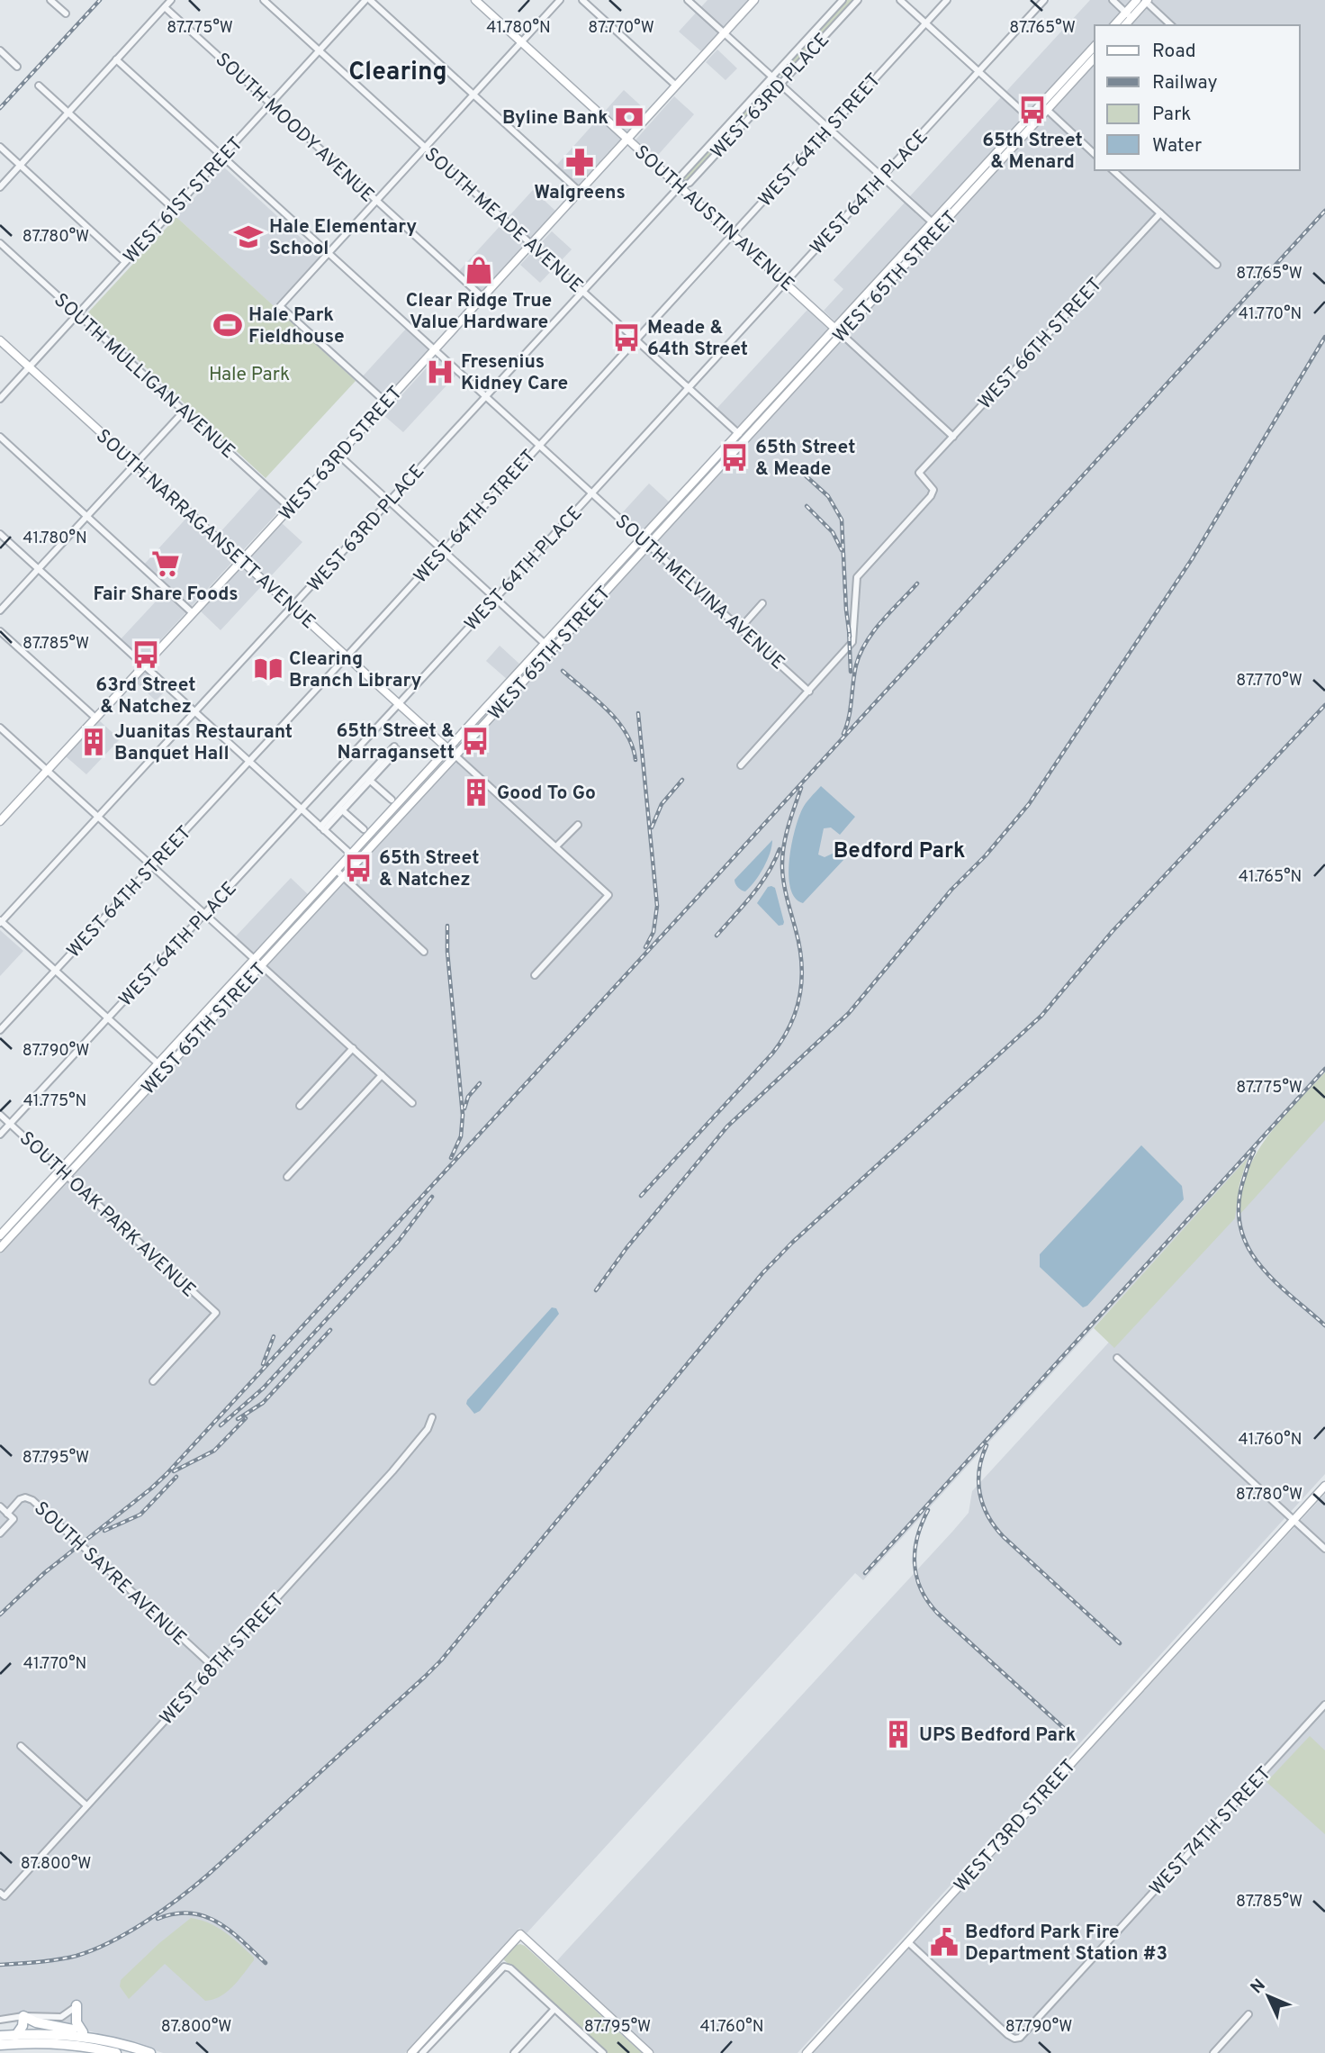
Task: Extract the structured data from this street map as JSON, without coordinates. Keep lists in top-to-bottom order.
{
  "streets": {
    "street": [
      "WEST 63RD PLACE",
      "SOUTH MOODY AVENUE",
      "WEST 64TH STREET",
      "WEST 64TH PLACE",
      "WEST 61ST STREET",
      "SOUTH AUSTIN AVENUE",
      "SOUTH MEADE AVENUE",
      "WEST 65TH STREET",
      "WEST 66TH STREET",
      "SOUTH MULLIGAN AVENUE",
      "WEST 63RD STREET",
      "SOUTH NARRAGANSETT AVENUE",
      "SOUTH MELVINA AVENUE",
      "SOUTH OAK PARK AVENUE",
      "SOUTH SAYRE AVENUE",
      "WEST 68TH STREET",
      "WEST 73RD STREET",
      "WEST 74TH STREET"
    ]
  },
  "crossings": [
    ["WEST 63RD PLACE", "SOUTH AUSTIN AVENUE"],
    ["WEST 63RD PLACE", "SOUTH MEADE AVENUE"],
    ["WEST 63RD PLACE", "SOUTH NARRAGANSETT AVENUE"],
    ["WEST 63RD PLACE", "SOUTH MELVINA AVENUE"],
    ["SOUTH MOODY AVENUE", "WEST 61ST STREET"],
    ["SOUTH MOODY AVENUE", "WEST 63RD STREET"],
    ["WEST 64TH STREET", "SOUTH AUSTIN AVENUE"],
    ["WEST 64TH STREET", "SOUTH MEADE AVENUE"],
    ["WEST 64TH STREET", "SOUTH NARRAGANSETT AVENUE"],
    ["WEST 64TH STREET", "SOUTH MELVINA AVENUE"],
    ["WEST 64TH PLACE", "SOUTH AUSTIN AVENUE"],
    ["WEST 64TH PLACE", "SOUTH MEADE AVENUE"],
    ["WEST 64TH PLACE", "SOUTH NARRAGANSETT AVENUE"],
    ["WEST 64TH PLACE", "SOUTH MELVINA AVENUE"],
    ["WEST 64TH PLACE", "SOUTH OAK PARK AVENUE"],
    ["WEST 61ST STREET", "SOUTH MEADE AVENUE"],
    ["WEST 61ST STREET", "SOUTH MULLIGAN AVENUE"],
    ["WEST 61ST STREET", "SOUTH NARRAGANSETT AVENUE"],
    ["WEST 61ST STREET", "SOUTH MELVINA AVENUE"],
    ["SOUTH AUSTIN AVENUE", "WEST 65TH STREET"],
    ["SOUTH AUSTIN AVENUE", "WEST 66TH STREET"],
    ["SOUTH AUSTIN AVENUE", "WEST 63RD STREET"],
    ["SOUTH MEADE AVENUE", "WEST 65TH STREET"],
    ["SOUTH MEADE AVENUE", "WEST 63RD STREET"],
    ["WEST 65TH STREET", "SOUTH NARRAGANSETT AVENUE"],
    ["WEST 65TH STREET", "SOUTH MELVINA AVENUE"],
    ["WEST 65TH STREET", "SOUTH OAK PARK AVENUE"],
    ["WEST 66TH STREET", "SOUTH MELVINA AVENUE"],
    ["SOUTH MULLIGAN AVENUE", "WEST 63RD STREET"],
    ["WEST 63RD STREET", "SOUTH NARRAGANSETT AVENUE"],
    ["WEST 63RD STREET", "SOUTH MELVINA AVENUE"],
    ["SOUTH SAYRE AVENUE", "WEST 68TH STREET"],
    ["WEST 73RD STREET", "WEST 74TH STREET"]
  ],
  "districts": ["Clearing", "Bedford Park"],
  "parks": ["Hale Park"],
  "places": {
    "bus stop": [
      "65th Street & Menard",
      "Meade & 64th Street",
      "65th Street & Meade",
      "63rd Street & Natchez",
      "65th Street & Narragansett",
      "65th Street & Natchez"
    ],
    "bank": ["Byline Bank"],
    "pharmacy": ["Walgreens"],
    "school or university": ["Hale Elementary School"],
    "shop": ["Clear Ridge True Value Hardware"],
    "sports": ["Hale Park Fieldhouse"],
    "hospital": ["Fresenius Kidney Care"],
    "supermarket": ["Fair Share Foods"],
    "library": ["Clearing Branch Library"],
    "building": ["Juanitas Restaurant Banquet Hall", "Good To Go", "UPS Bedford Park"],
    "public building": ["Bedford Park Fire Department Station #3"]
  },
  "legend": [
    "Road",
    "Railway",
    "Park",
    "Water"
  ],
  "north": "top left",
  "coordinates": [
    "87.775°W",
    "87.770°W",
    "87.765°W",
    "41.780°N",
    "87.780°W",
    "41.770°N",
    "87.785°W",
    "41.765°N",
    "87.790°W",
    "41.775°N",
    "41.760°N",
    "87.795°W",
    "87.800°W"
  ]
}
